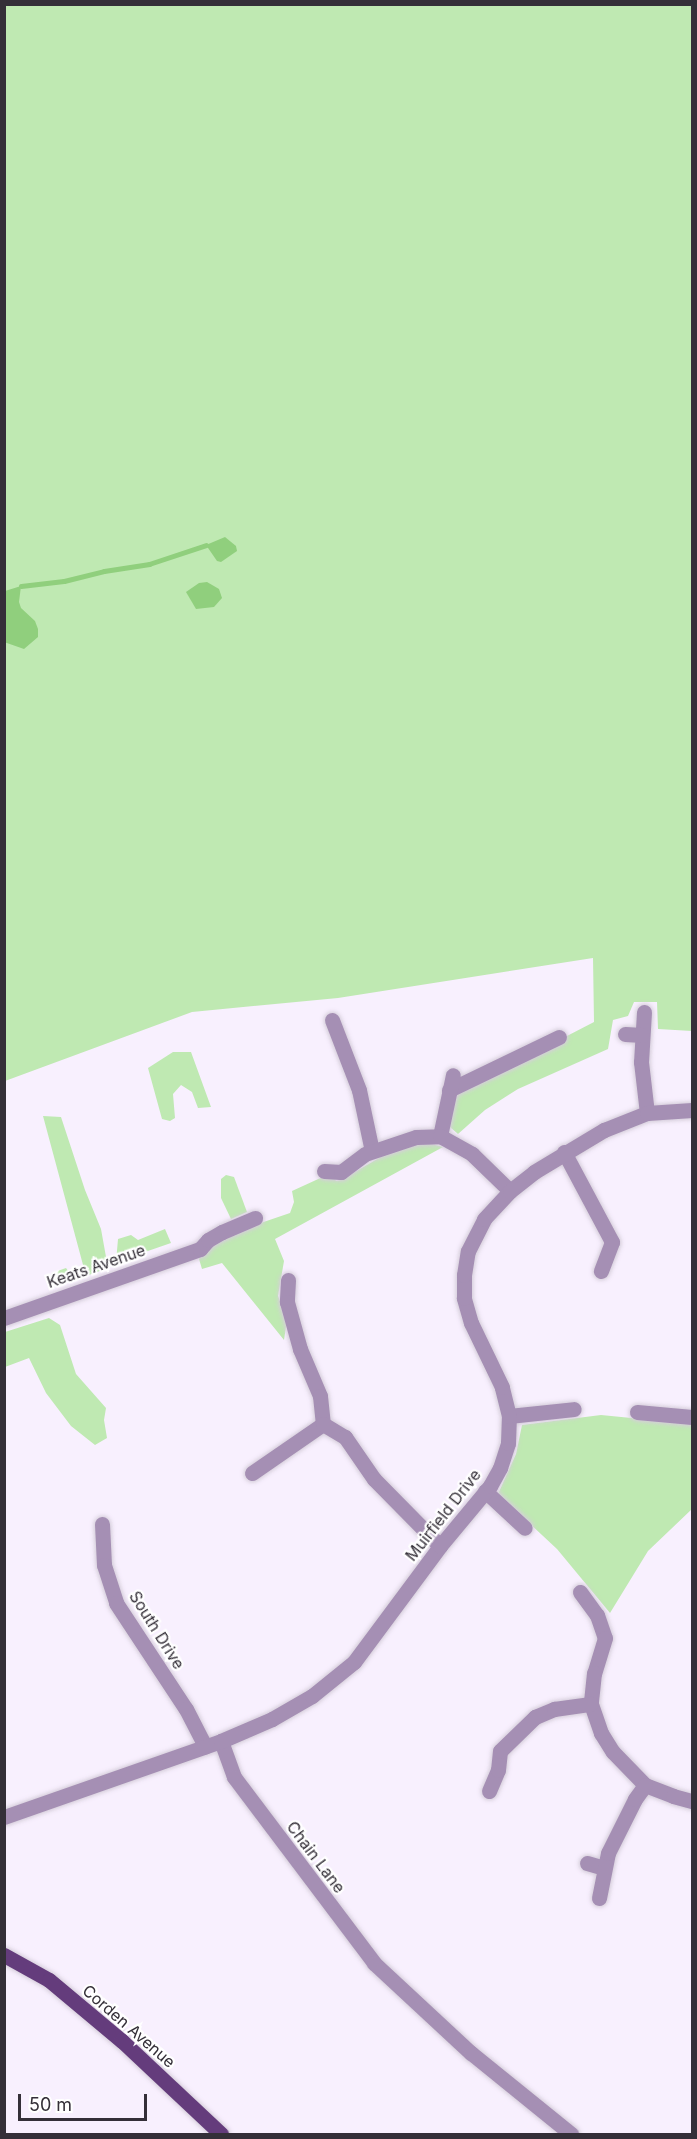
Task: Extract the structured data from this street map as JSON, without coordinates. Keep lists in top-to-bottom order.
{
  "streets": {
    "main road": ["Corden Avenue"],
    "street": [
      "Keats Avenue",
      "Muirfield Drive",
      "South Drive",
      "Chain Lane"
    ]
  },
  "crossings": [
    ["Muirfield Drive", "Chain Lane"]
  ],
  "scale_bar": "50 m"
}
